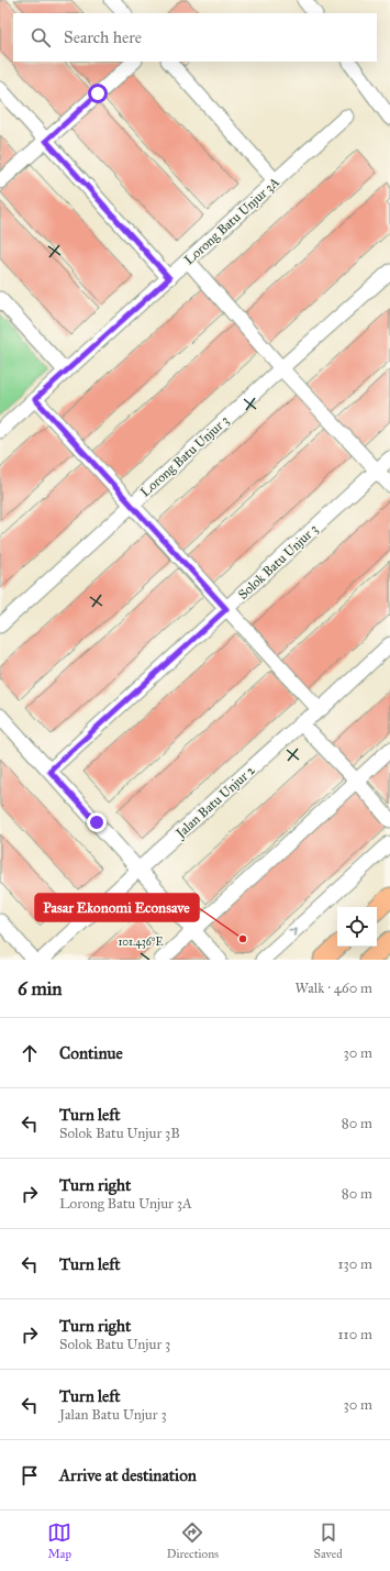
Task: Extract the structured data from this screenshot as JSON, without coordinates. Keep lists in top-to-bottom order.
{
  "streets": {
    "street": [
      "Lorong Batu Unjur 3A",
      "Lorong Batu Unjur 3",
      "Solok Batu Unjur 3",
      "Jalan Batu Unjur 2"
    ]
  },
  "places": ["Pasar Ekonomi Econsave"],
  "page": {
    "search": "Search here",
    "heading": ["6 min", "Walk · 460 m"],
    "list": [
      ["Continue", "30 m"],
      ["Turn left", "Solok Batu Unjur 3B", "80 m"],
      ["Turn right", "Lorong Batu Unjur 3A", "80 m"],
      ["Turn left", "130 m"],
      ["Turn right", "Solok Batu Unjur 3", "110 m"],
      ["Turn left", "Jalan Batu Unjur 3", "30 m"],
      "Arrive at destination"
    ],
    "nav": ["Map", "Directions", "Saved"]
  },
  "coordinates": ["101.436°E"]
}
